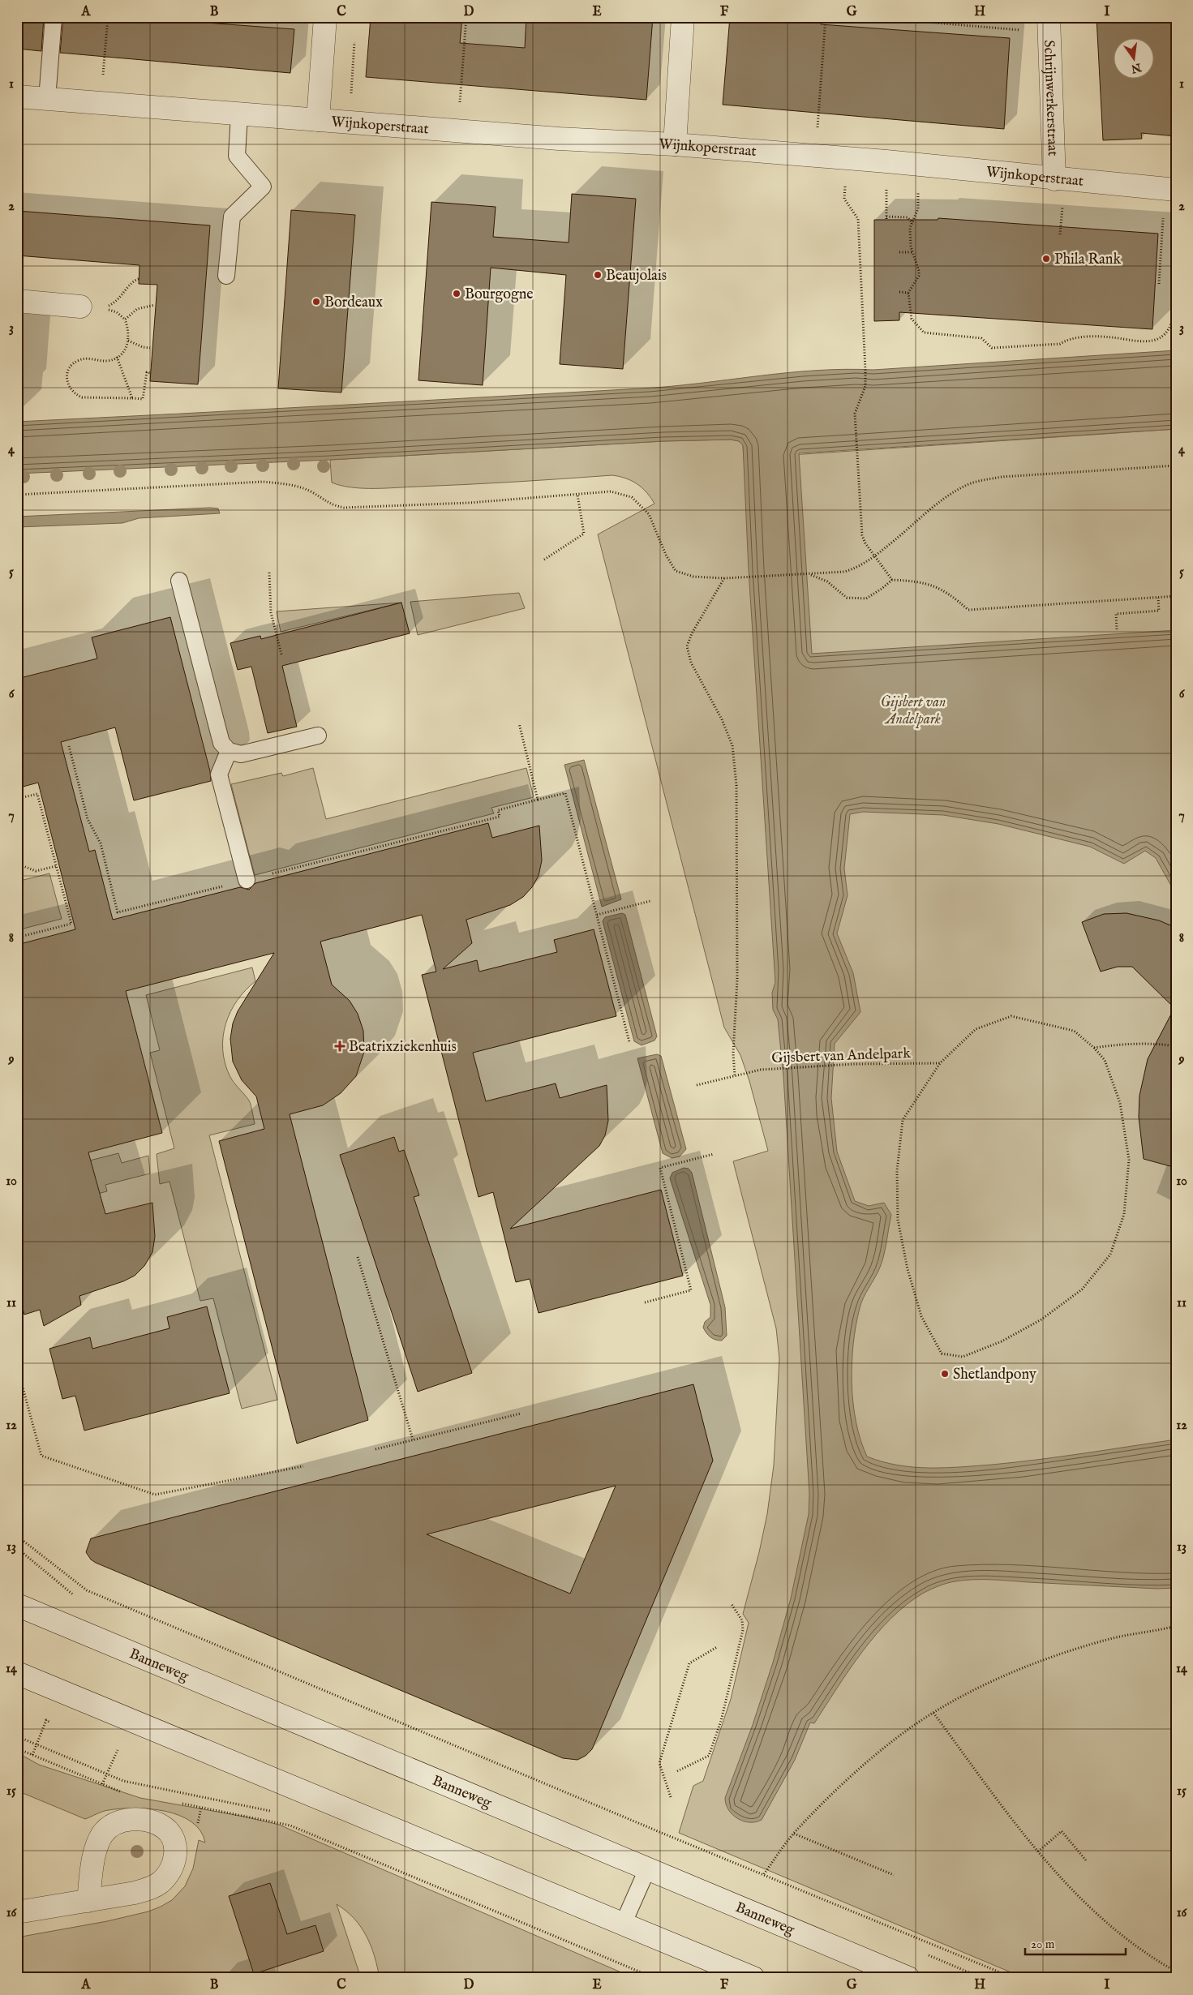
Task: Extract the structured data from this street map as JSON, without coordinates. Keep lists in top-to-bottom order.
{
  "streets": {
    "main road": ["Schrijnwerkerstraat", "Wijnkoperstraat", "Banneweg"],
    "path": ["Gijsbert van Andelpark"]
  },
  "crossings": [
    ["Schrijnwerkerstraat", "Wijnkoperstraat"]
  ],
  "parks": ["Gijsbert van Andelpark"],
  "places": {
    "other": [
      "Phila Rank",
      "Beaujolais",
      "Bourgogne",
      "Bordeaux",
      "Shetlandpony"
    ],
    "health": ["Beatrixziekenhuis"]
  },
  "scale_bar": "20 m",
  "north": "bottom",
  "grid": {
    "columns": [
      "A",
      "B",
      "C",
      "D",
      "E",
      "F",
      "G",
      "H",
      "I"
    ],
    "rows": [
      "1",
      "2",
      "3",
      "4",
      "5",
      "6",
      "7",
      "8",
      "9",
      "10",
      "11",
      "12",
      "13",
      "14",
      "15",
      "16"
    ]
  }
}
